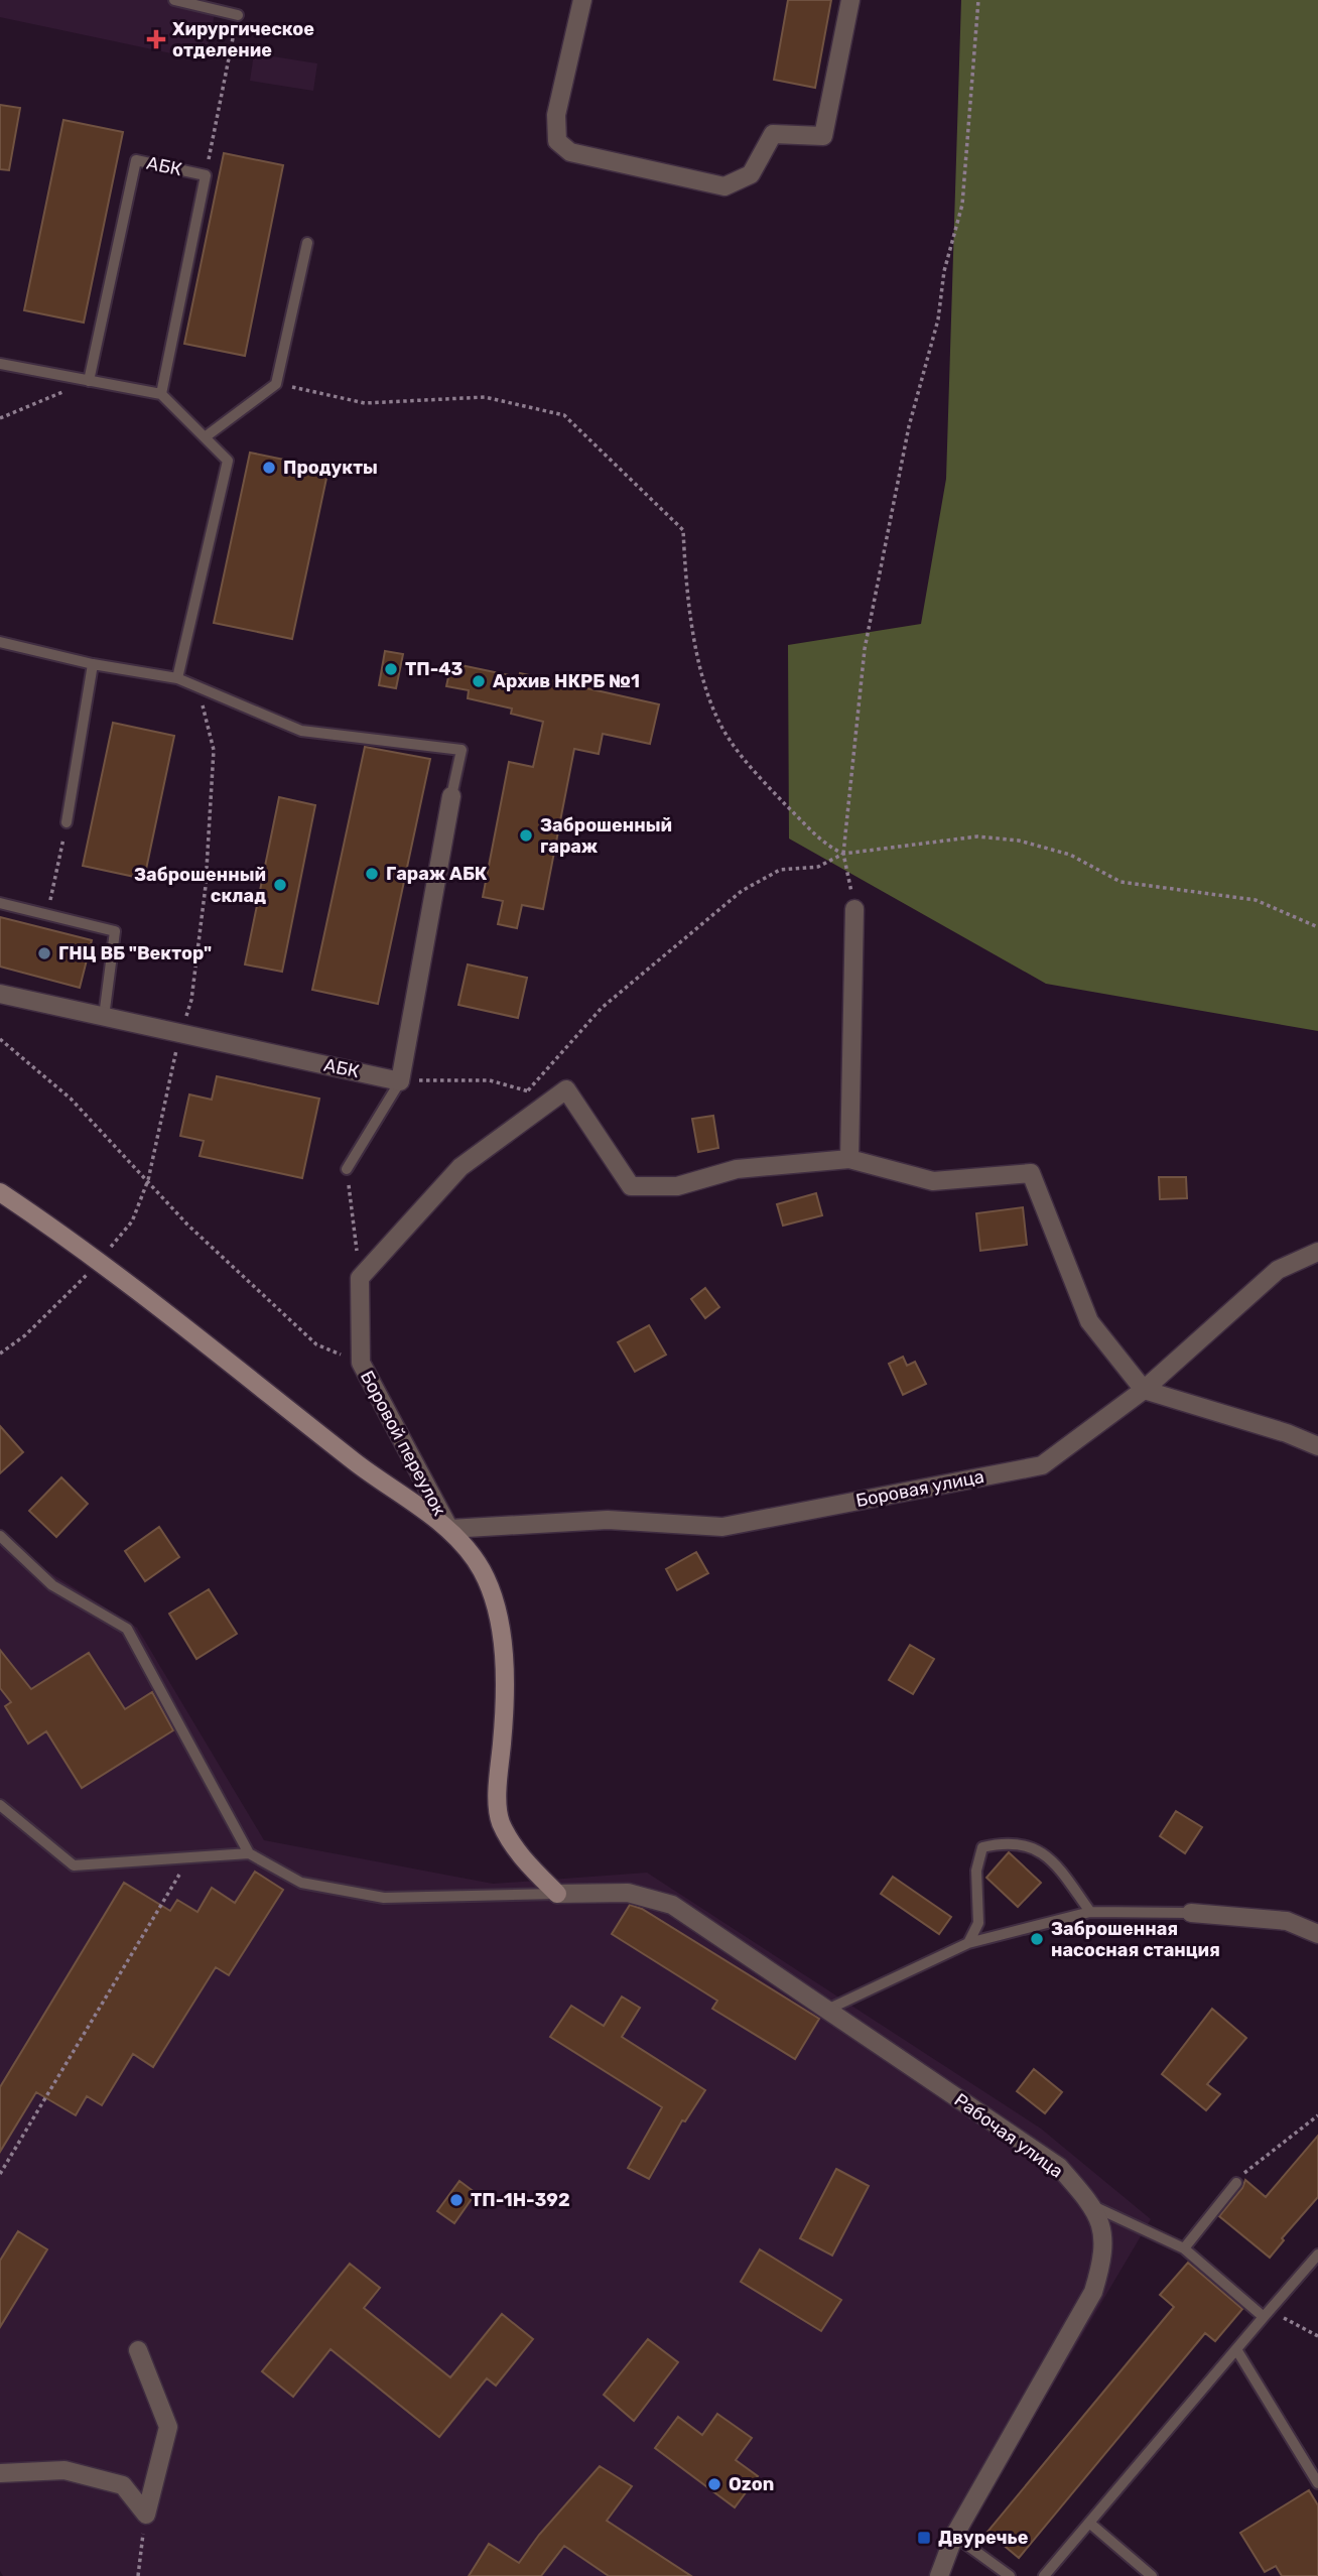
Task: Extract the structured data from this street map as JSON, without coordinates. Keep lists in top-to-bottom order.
{
  "streets": {
    "street": [
      "АБК",
      "Боровой переулок",
      "Боровая улица",
      "Рабочая улица"
    ]
  },
  "crossings": [
    ["Боровой переулок", "Боровая улица"]
  ],
  "places": {
    "health": ["Хирургическое отделение"],
    "other": [
      "Продукты",
      "ТП-43",
      "Архив НКРБ №1",
      "Заброшенный гараж",
      "Гараж АБК",
      "Заброшенный склад",
      "ГНЦ ВБ \"Вектор\"",
      "Заброшенная насосная станция",
      "ТП-1Н-392",
      "Ozon"
    ],
    "transit": ["Двуречье"]
  }
}
